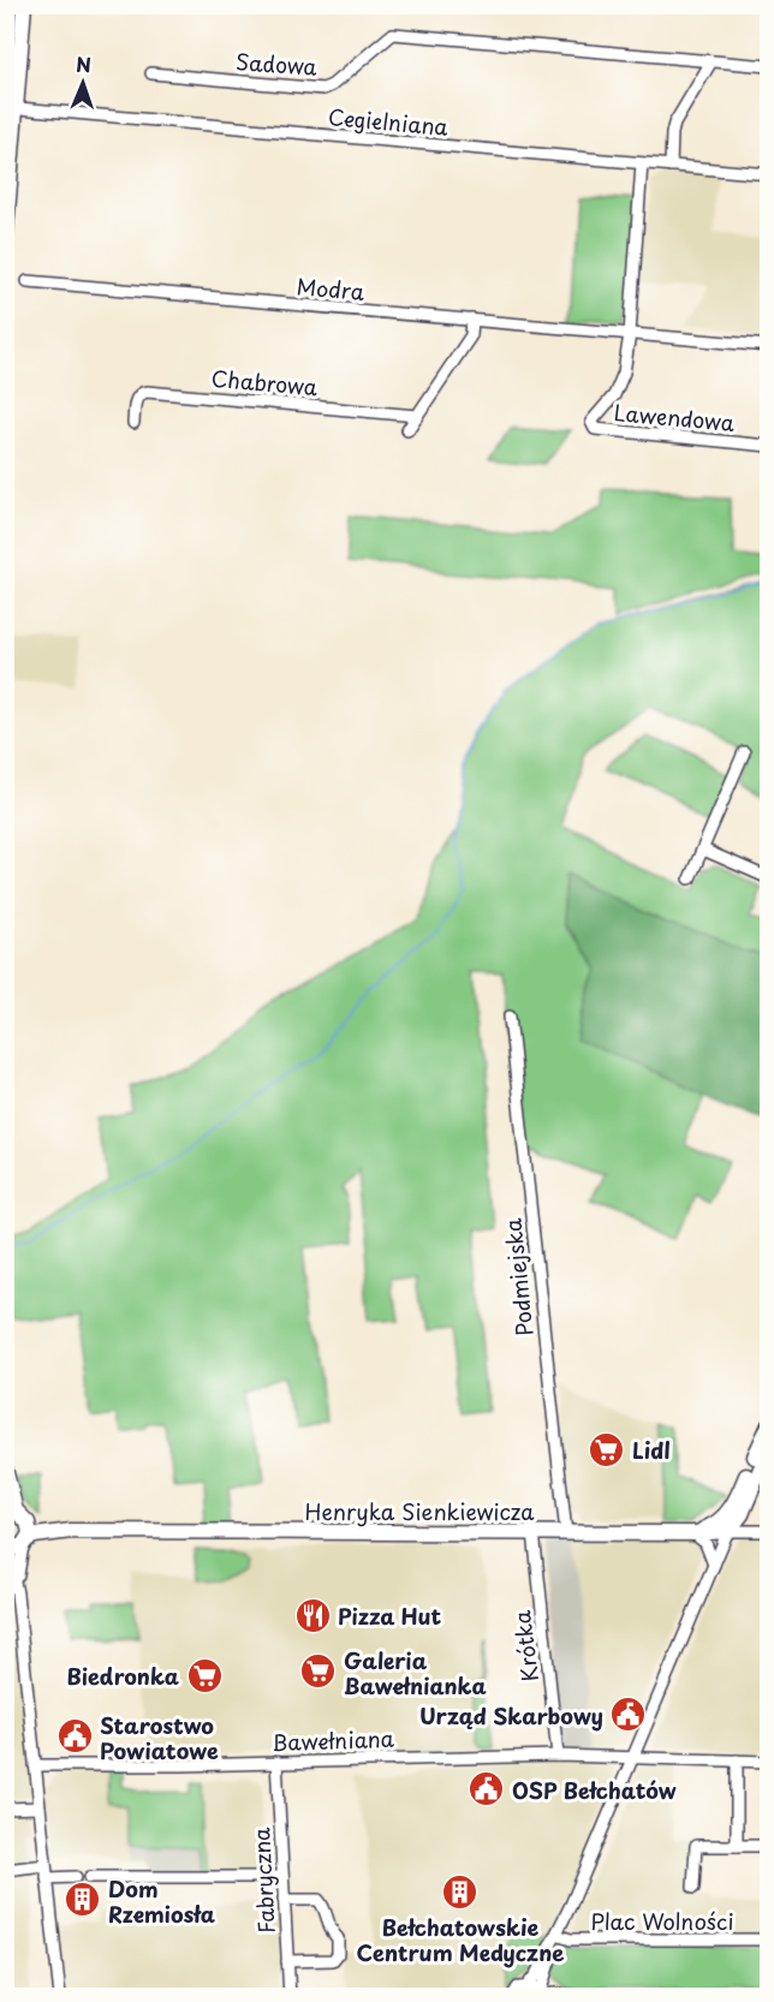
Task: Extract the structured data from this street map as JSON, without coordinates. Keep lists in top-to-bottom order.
{
  "streets": {
    "main road": ["Henryka Sienkiewicza"],
    "street": [
      "Sadowa",
      "Cegielniana",
      "Modra",
      "Chabrowa",
      "Lawendowa",
      "Podmiejska",
      "Krótka",
      "Bawełniana",
      "Fabryczna",
      "Plac Wolności"
    ]
  },
  "crossings": [
    ["Modra", "Lawendowa"],
    ["Podmiejska", "Henryka Sienkiewicza"],
    ["Henryka Sienkiewicza", "Krótka"],
    ["Krótka", "Bawełniana"],
    ["Bawełniana", "Fabryczna"]
  ],
  "places": {
    "supermarket": ["Lidl", "Galeria Bawełnianka", "Biedronka"],
    "restaurant": ["Pizza Hut"],
    "public building": ["Urząd Skarbowy", "Starostwo Powiatowe", "OSP Bełchatów"],
    "building": ["Bełchatowskie Centrum Medyczne", "Dom Rzemiosła"]
  },
  "north": "top"
}
